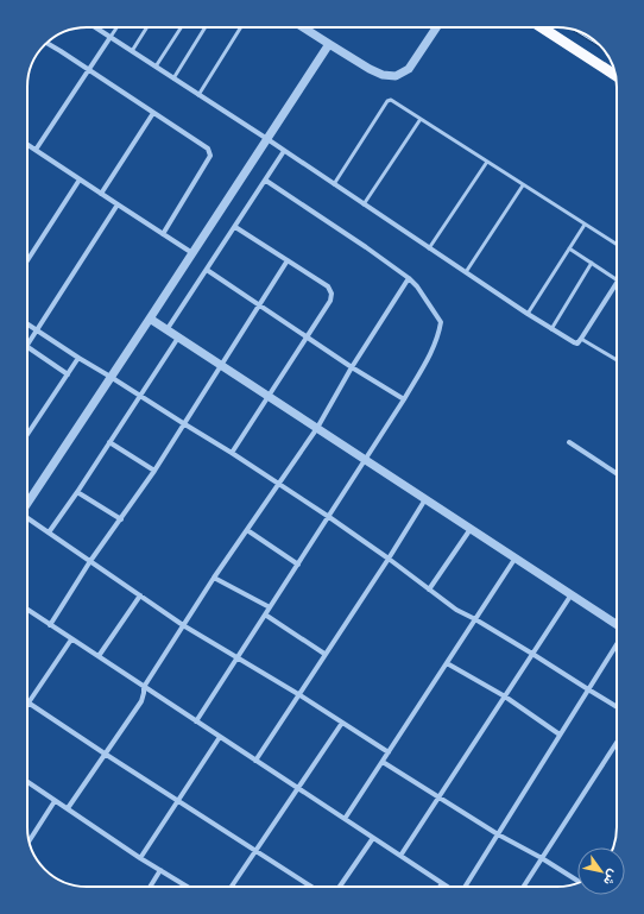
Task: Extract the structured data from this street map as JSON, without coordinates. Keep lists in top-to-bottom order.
{
  "north": "bottom right"
}
